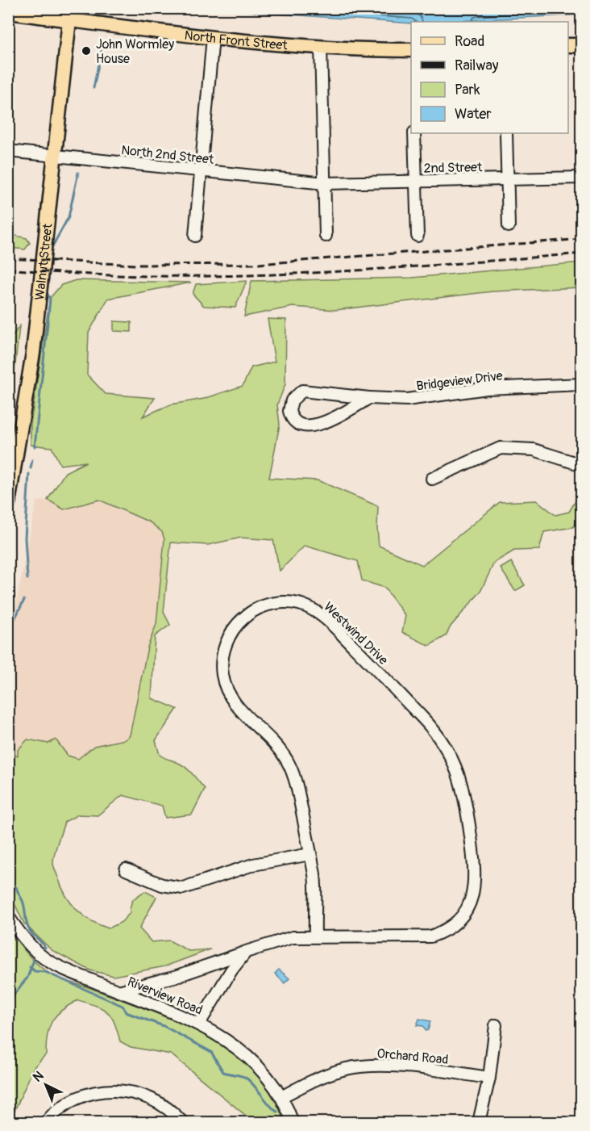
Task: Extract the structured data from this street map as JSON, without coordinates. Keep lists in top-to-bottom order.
{
  "streets": {
    "main road": ["North Front Street", "Walnut Street"],
    "street": [
      "North 2nd Street",
      "2nd Street",
      "Bridgeview Drive",
      "Westwind Drive",
      "Riverview Road",
      "Orchard Road"
    ]
  },
  "crossings": [
    ["North Front Street", "Walnut Street"],
    ["North 2nd Street", "2nd Street"],
    ["North 2nd Street", "Walnut Street"],
    ["Westwind Drive", "Riverview Road"],
    ["Riverview Road", "Orchard Road"]
  ],
  "places": ["John Wormley House"],
  "legend": [
    "Road",
    "Railway",
    "Park",
    "Water"
  ],
  "north": "top left"
}
